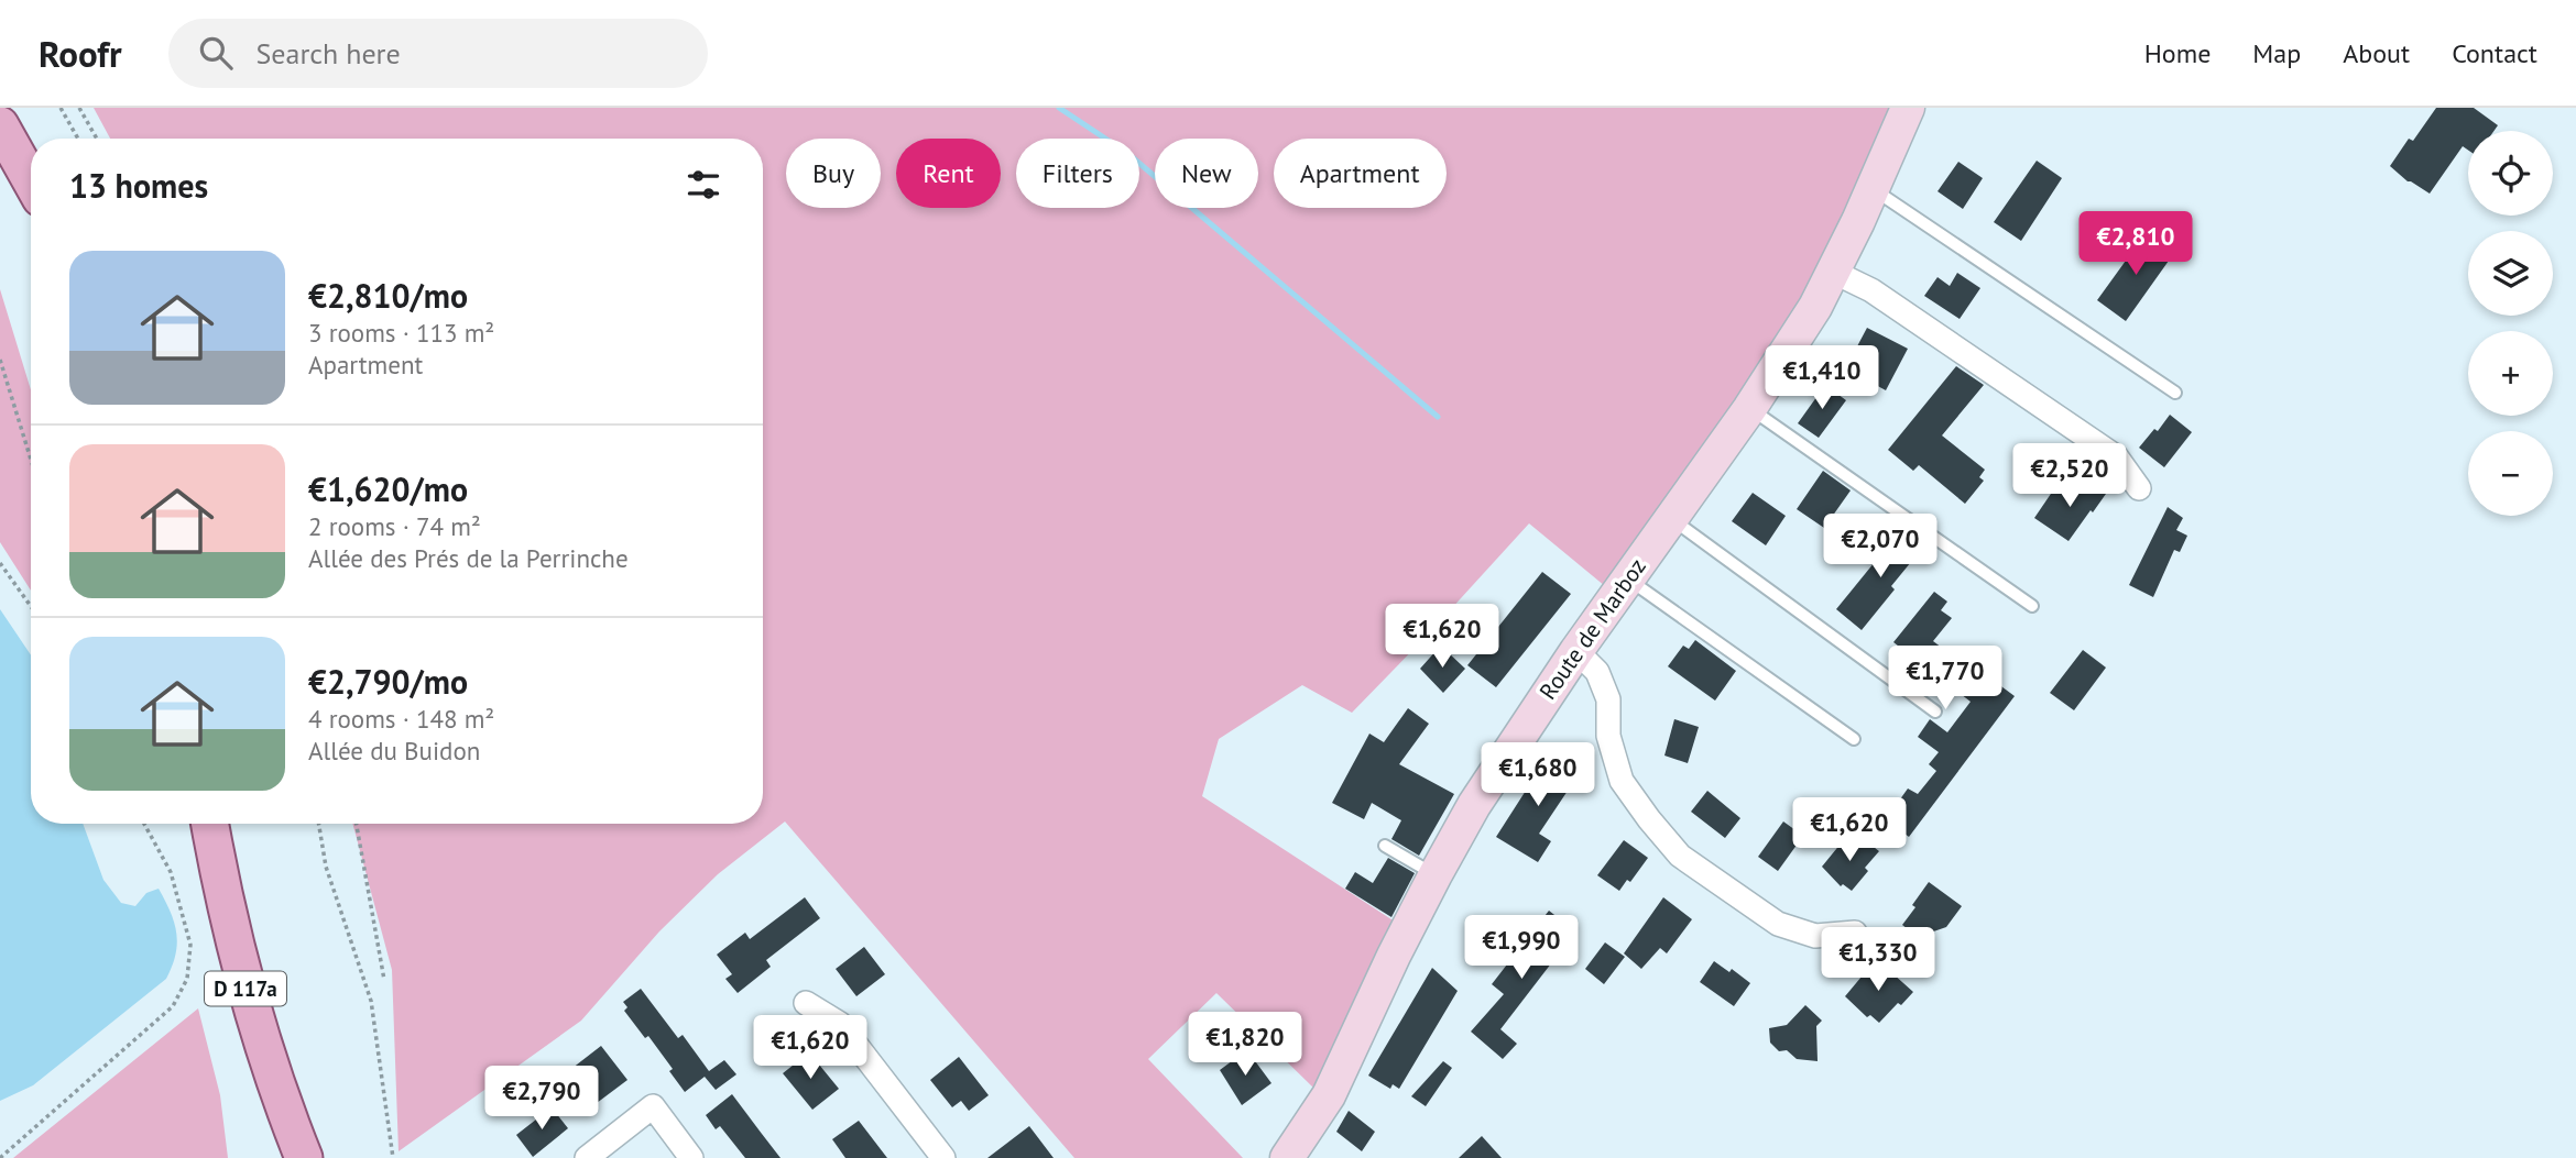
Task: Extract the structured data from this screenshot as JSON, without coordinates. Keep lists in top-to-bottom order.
{
  "streets": {
    "main road": ["Route de Marboz", "D 117a"]
  },
  "page": {
    "header": "Roofr",
    "search": "Search here",
    "nav": [
      "Home",
      "Map",
      "About",
      "Contact"
    ],
    "map_buttons": ["+", "−"],
    "chip": [
      "Buy",
      "Rent",
      "Filters",
      "New",
      "Apartment"
    ],
    "heading": "13 homes",
    "price": [
      "€2,810",
      "€1,410",
      "€2,520",
      "€2,070",
      "€1,620",
      "€1,770",
      "€1,680",
      "€1,620",
      "€1,990",
      "€1,330",
      "€1,820",
      "€1,620",
      "€2,790"
    ],
    "list": [
      {
        "name": "€2,810/mo",
        "note": "3 rooms · 113 m² · Apartment"
      },
      {
        "name": "€1,620/mo",
        "note": "2 rooms · 74 m² · Allée des Prés de la Perrinche"
      },
      {
        "name": "€2,790/mo",
        "note": "4 rooms · 148 m² · Allée du Buidon"
      }
    ]
  }
}
